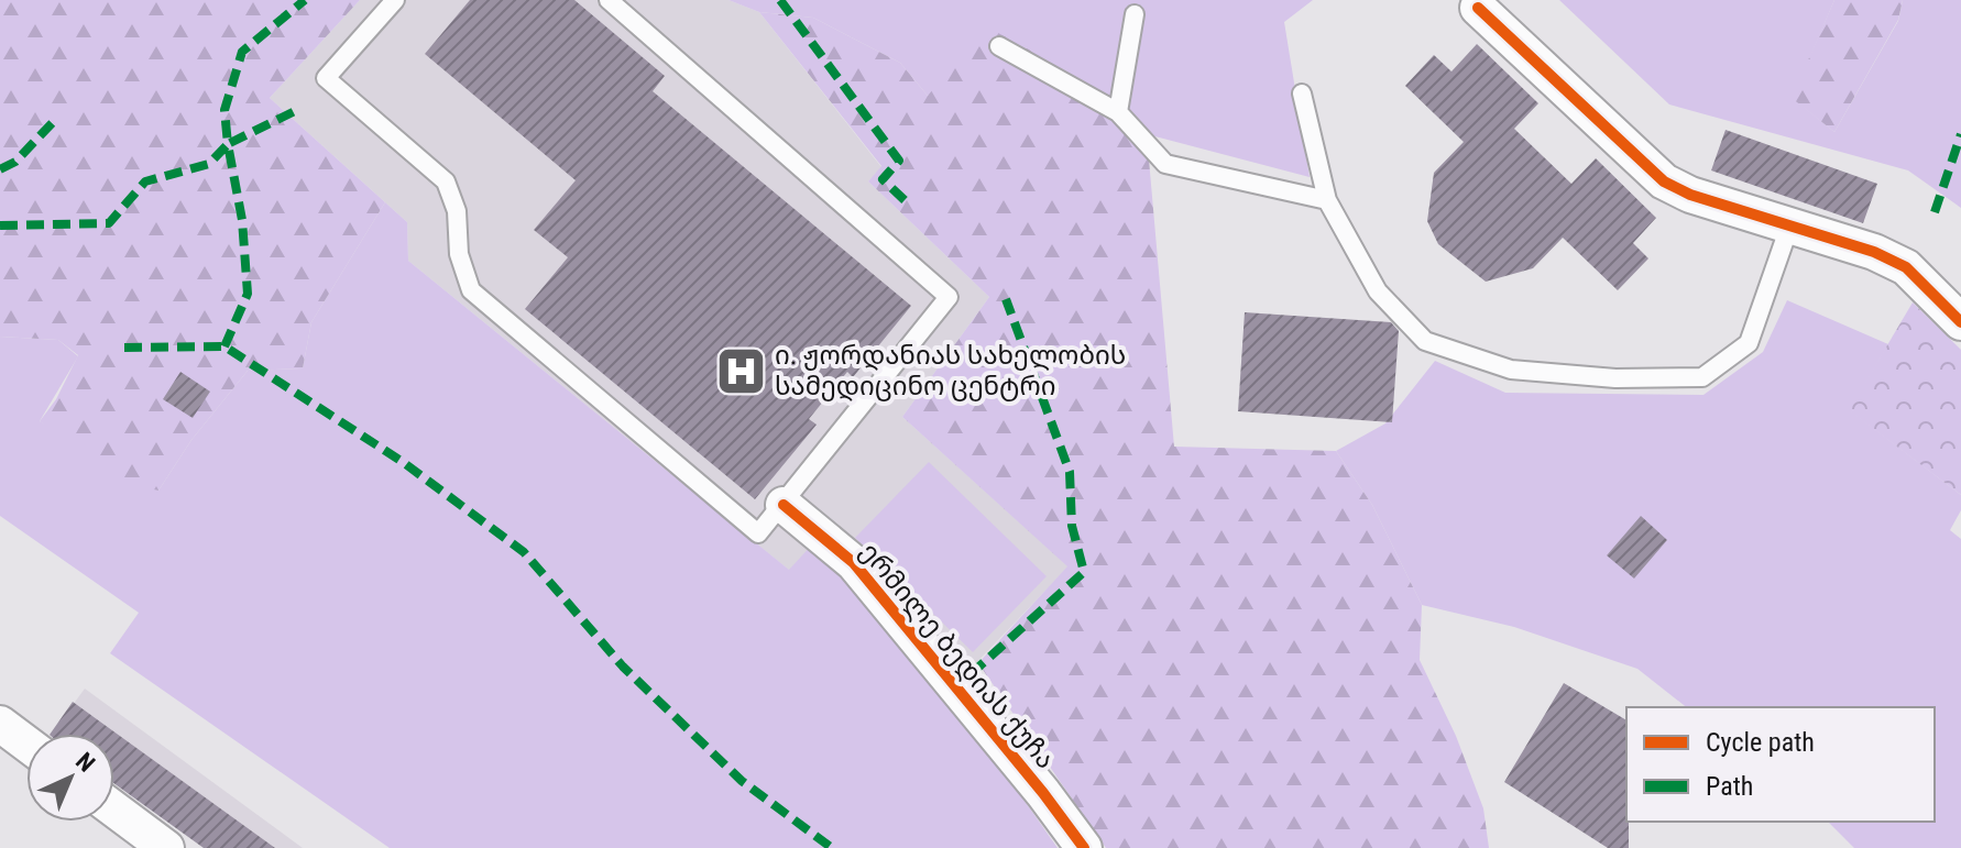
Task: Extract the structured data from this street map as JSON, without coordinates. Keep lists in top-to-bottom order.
{
  "streets": {
    "street": ["ერმილე ბედიას ქუჩა"]
  },
  "places": {
    "hospital": ["ი. ჟორდანიას სახელობის სამედიცინო ცენტრი"]
  },
  "legend": ["Cycle path", "Path"],
  "north": "top right"
}
